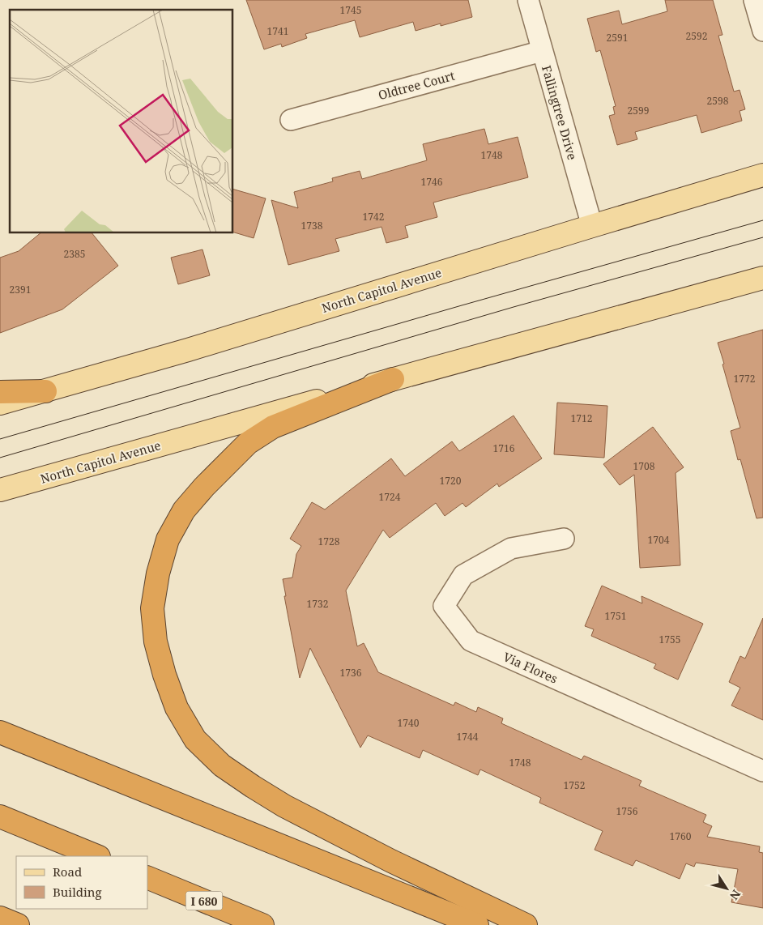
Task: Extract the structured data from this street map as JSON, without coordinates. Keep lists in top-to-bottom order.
{
  "streets": {
    "highway": ["I 680"],
    "main road": ["North Capitol Avenue"],
    "street": ["Oldtree Court", "Fallingtree Drive", "Via Flores"]
  },
  "crossings": [
    ["Oldtree Court", "Fallingtree Drive"],
    ["Fallingtree Drive", "North Capitol Avenue"]
  ],
  "house_numbers": [
    "1745",
    "1741",
    "2592",
    "2591",
    "2598",
    "2599",
    "1748",
    "1746",
    "1742",
    "1738",
    "2385",
    "2391",
    "1772",
    "1712",
    "1716",
    "1708",
    "1720",
    "1724",
    "1704",
    "1728",
    "1732",
    "1751",
    "1755",
    "1736",
    "1740",
    "1744",
    "1748",
    "1752",
    "1756",
    "1760"
  ],
  "legend": ["Road", "Building"],
  "north": "bottom right"
}
